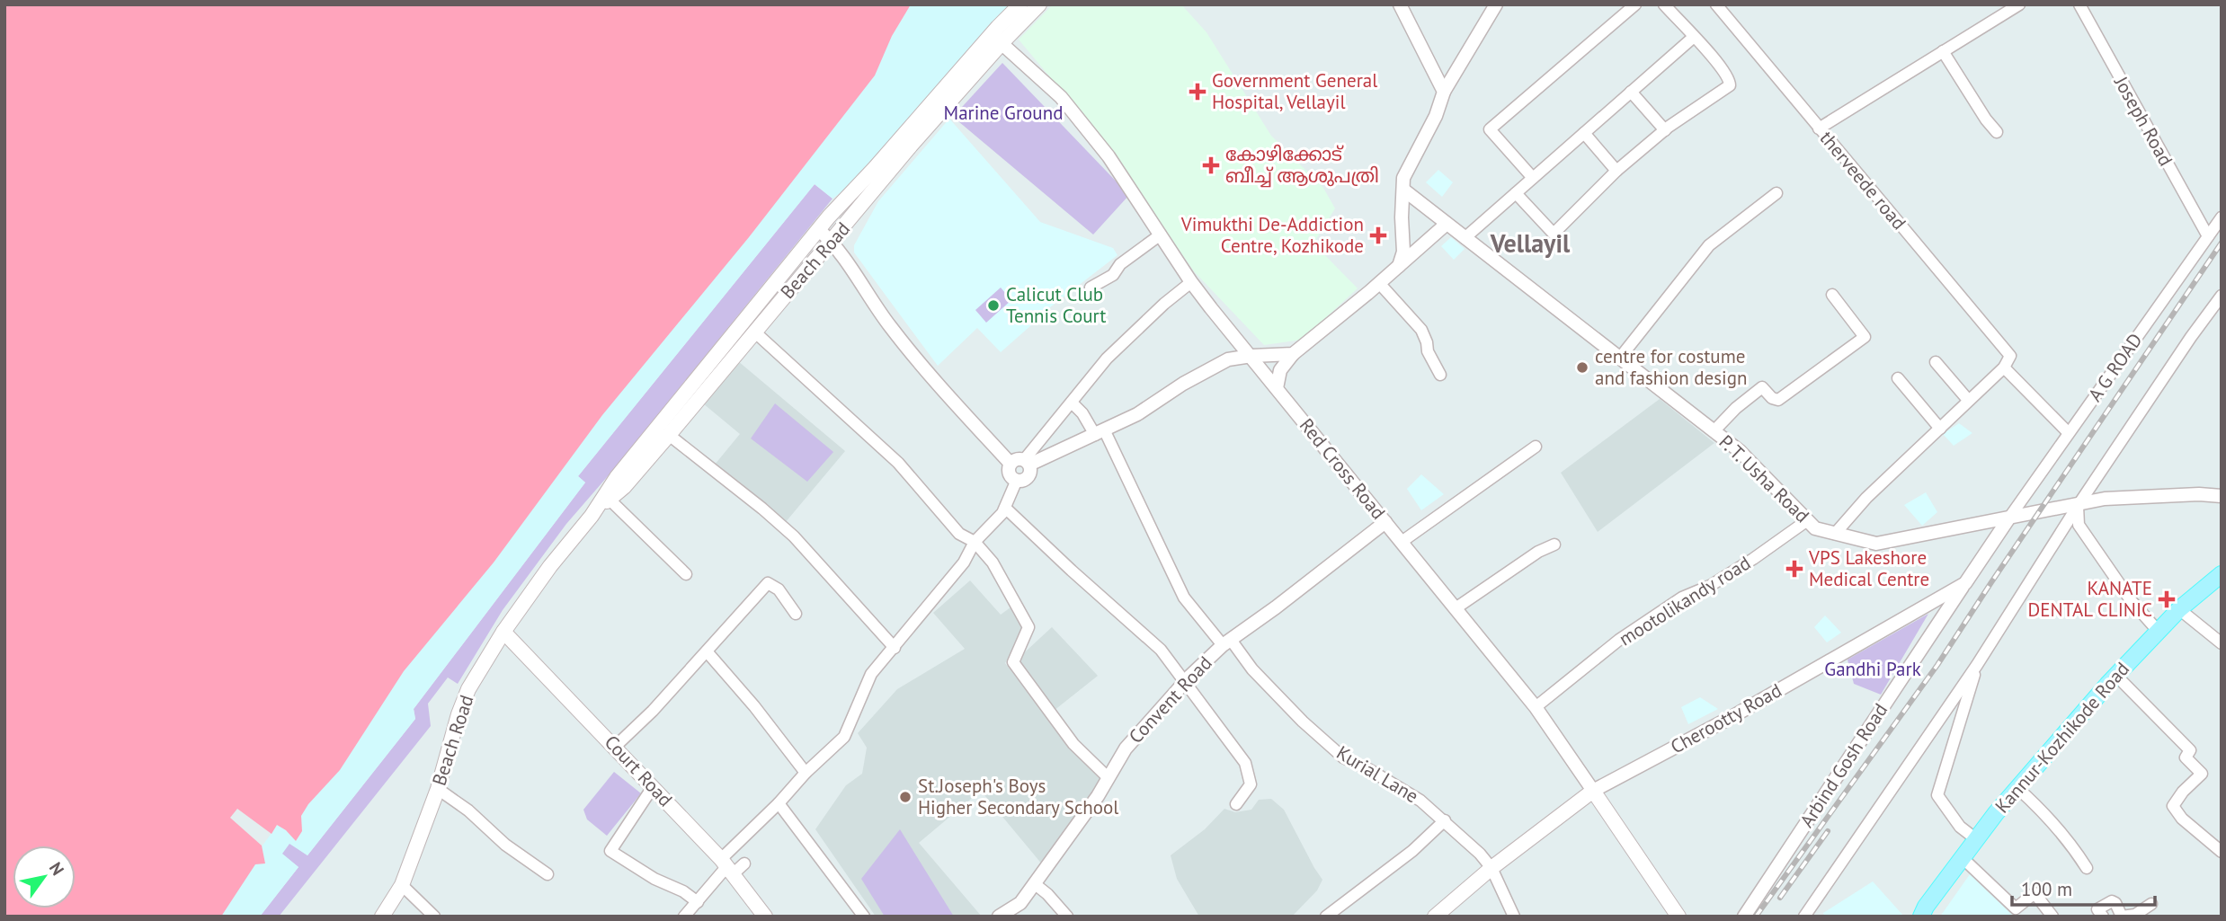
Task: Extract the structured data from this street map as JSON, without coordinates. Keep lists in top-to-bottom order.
{
  "streets": {
    "main road": [
      "Beach Road",
      "Red Cross Road",
      "Cherootty Road",
      "Kannur-Kozhikode Road",
      "Court Road"
    ],
    "street": [
      "Joseph Road",
      "therveede road",
      "A G ROAD",
      "P. T. Usha Road",
      "mootolikandy road",
      "Convent Road",
      "Arbind Gosh Road",
      "Kurial Lane"
    ]
  },
  "crossings": [
    ["Joseph Road", "A G ROAD"],
    ["Beach Road", "Red Cross Road"],
    ["Beach Road", "Court Road"],
    ["A G ROAD", "P. T. Usha Road"],
    ["A G ROAD", "Cherootty Road"],
    ["Red Cross Road", "mootolikandy road"],
    ["Red Cross Road", "Convent Road"],
    ["Red Cross Road", "Cherootty Road"],
    ["P. T. Usha Road", "mootolikandy road"],
    ["P. T. Usha Road", "Cherootty Road"],
    ["Convent Road", "Kurial Lane"],
    ["Cherootty Road", "Arbind Gosh Road"],
    ["Cherootty Road", "Kurial Lane"]
  ],
  "districts": ["Vellayil"],
  "parks": ["Marine Ground", "Gandhi Park"],
  "places": {
    "health": [
      "Government General Hospital, Vellayil",
      "കോഴിക്കോട് ബീച്ച് ആശുപത്രി",
      "Vimukthi De-Addiction Centre, Kozhikode",
      "VPS Lakeshore Medical Centre",
      "KANATE DENTAL CLINIC"
    ],
    "other": ["Calicut Club Tennis Court", "centre for costume and fashion design", "St.Joseph's Boys Higher Secondary School"]
  },
  "scale_bar": "100 m",
  "north": "top right"
}
